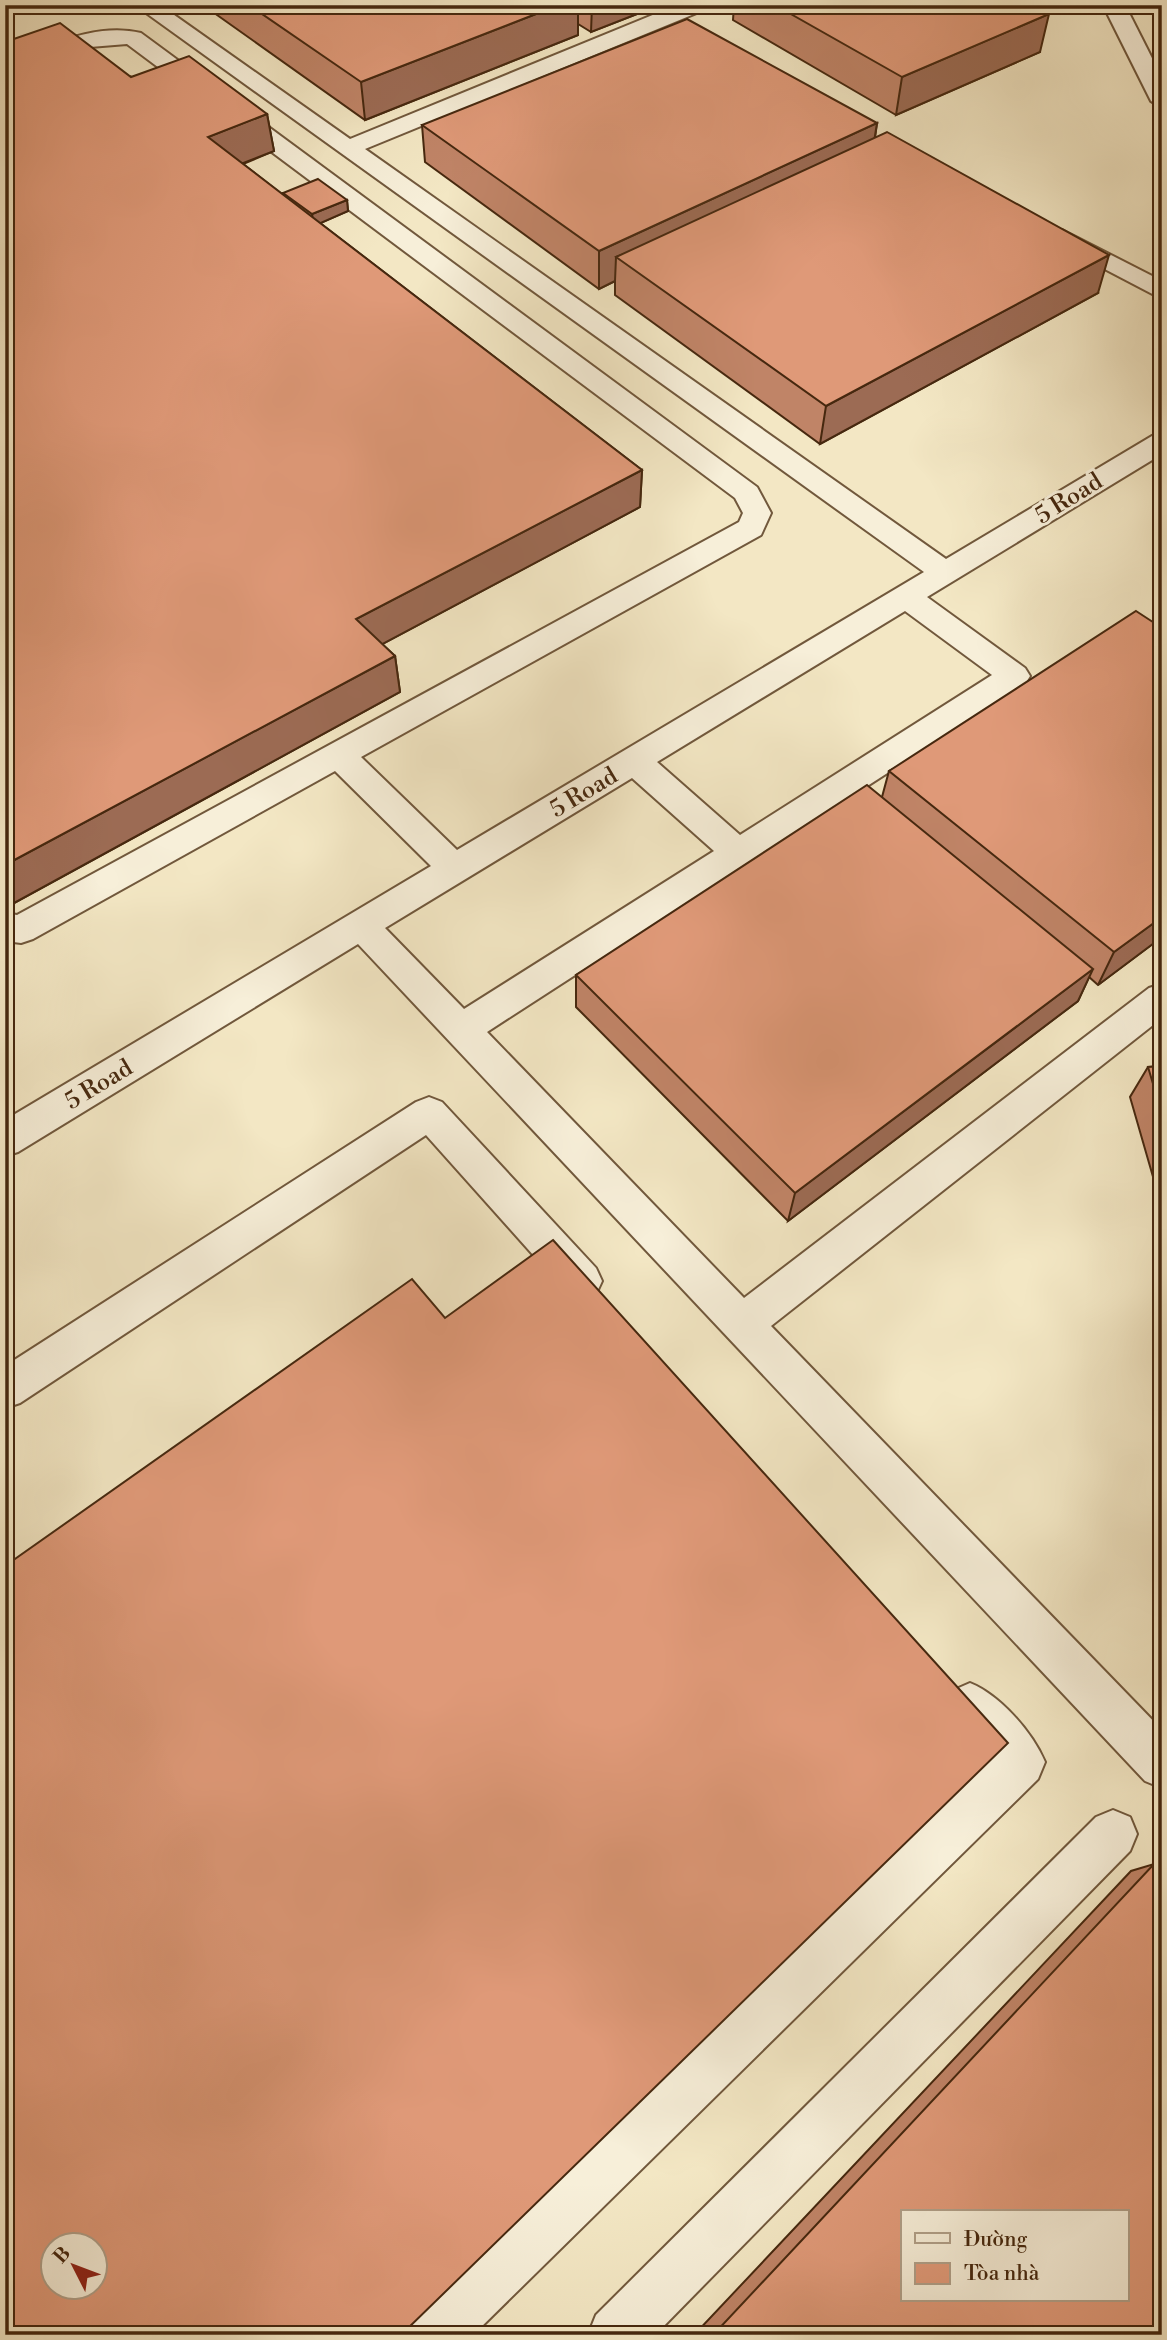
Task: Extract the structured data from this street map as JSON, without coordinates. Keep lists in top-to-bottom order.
{
  "streets": {
    "street": ["5 Road"]
  },
  "legend": ["Đường", "Tòa nhà"],
  "north": "top left"
}
